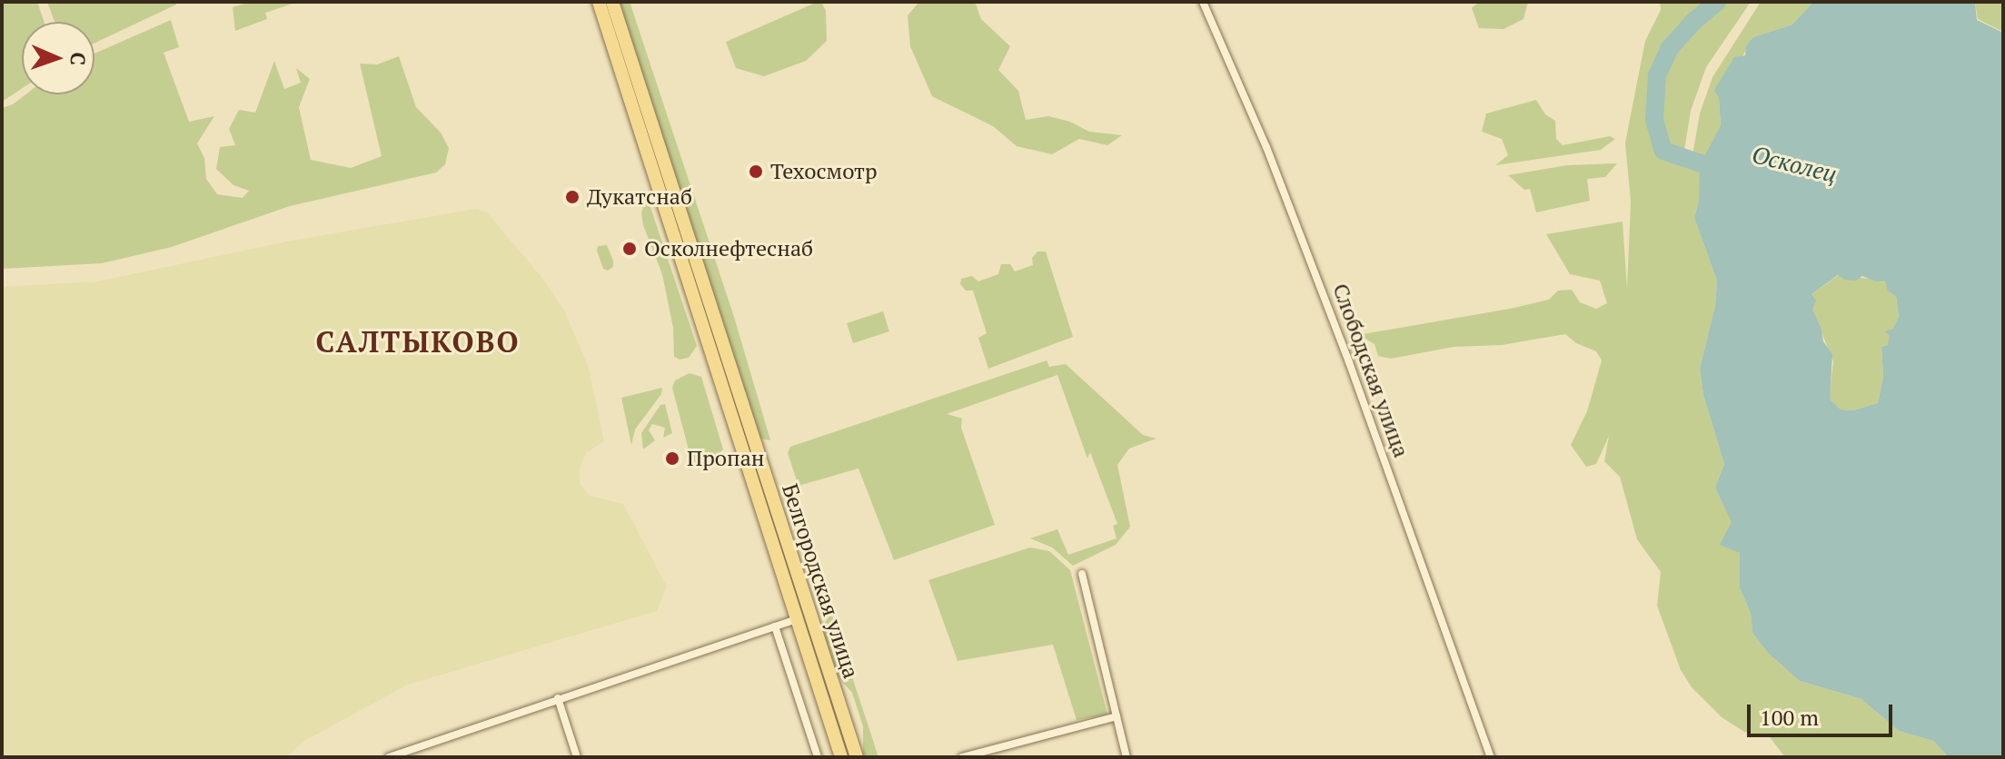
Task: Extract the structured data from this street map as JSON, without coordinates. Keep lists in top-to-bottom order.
{
  "streets": {
    "main road": ["Белгородская улица"],
    "street": ["Слободская улица"]
  },
  "districts": ["САЛТЫКОВО"],
  "water": ["Осколец"],
  "places": [
    "Техосмотр",
    "Дукатснаб",
    "Осколнефтеснаб",
    "Пропан"
  ],
  "scale_bar": "100 m",
  "north": "right"
}
